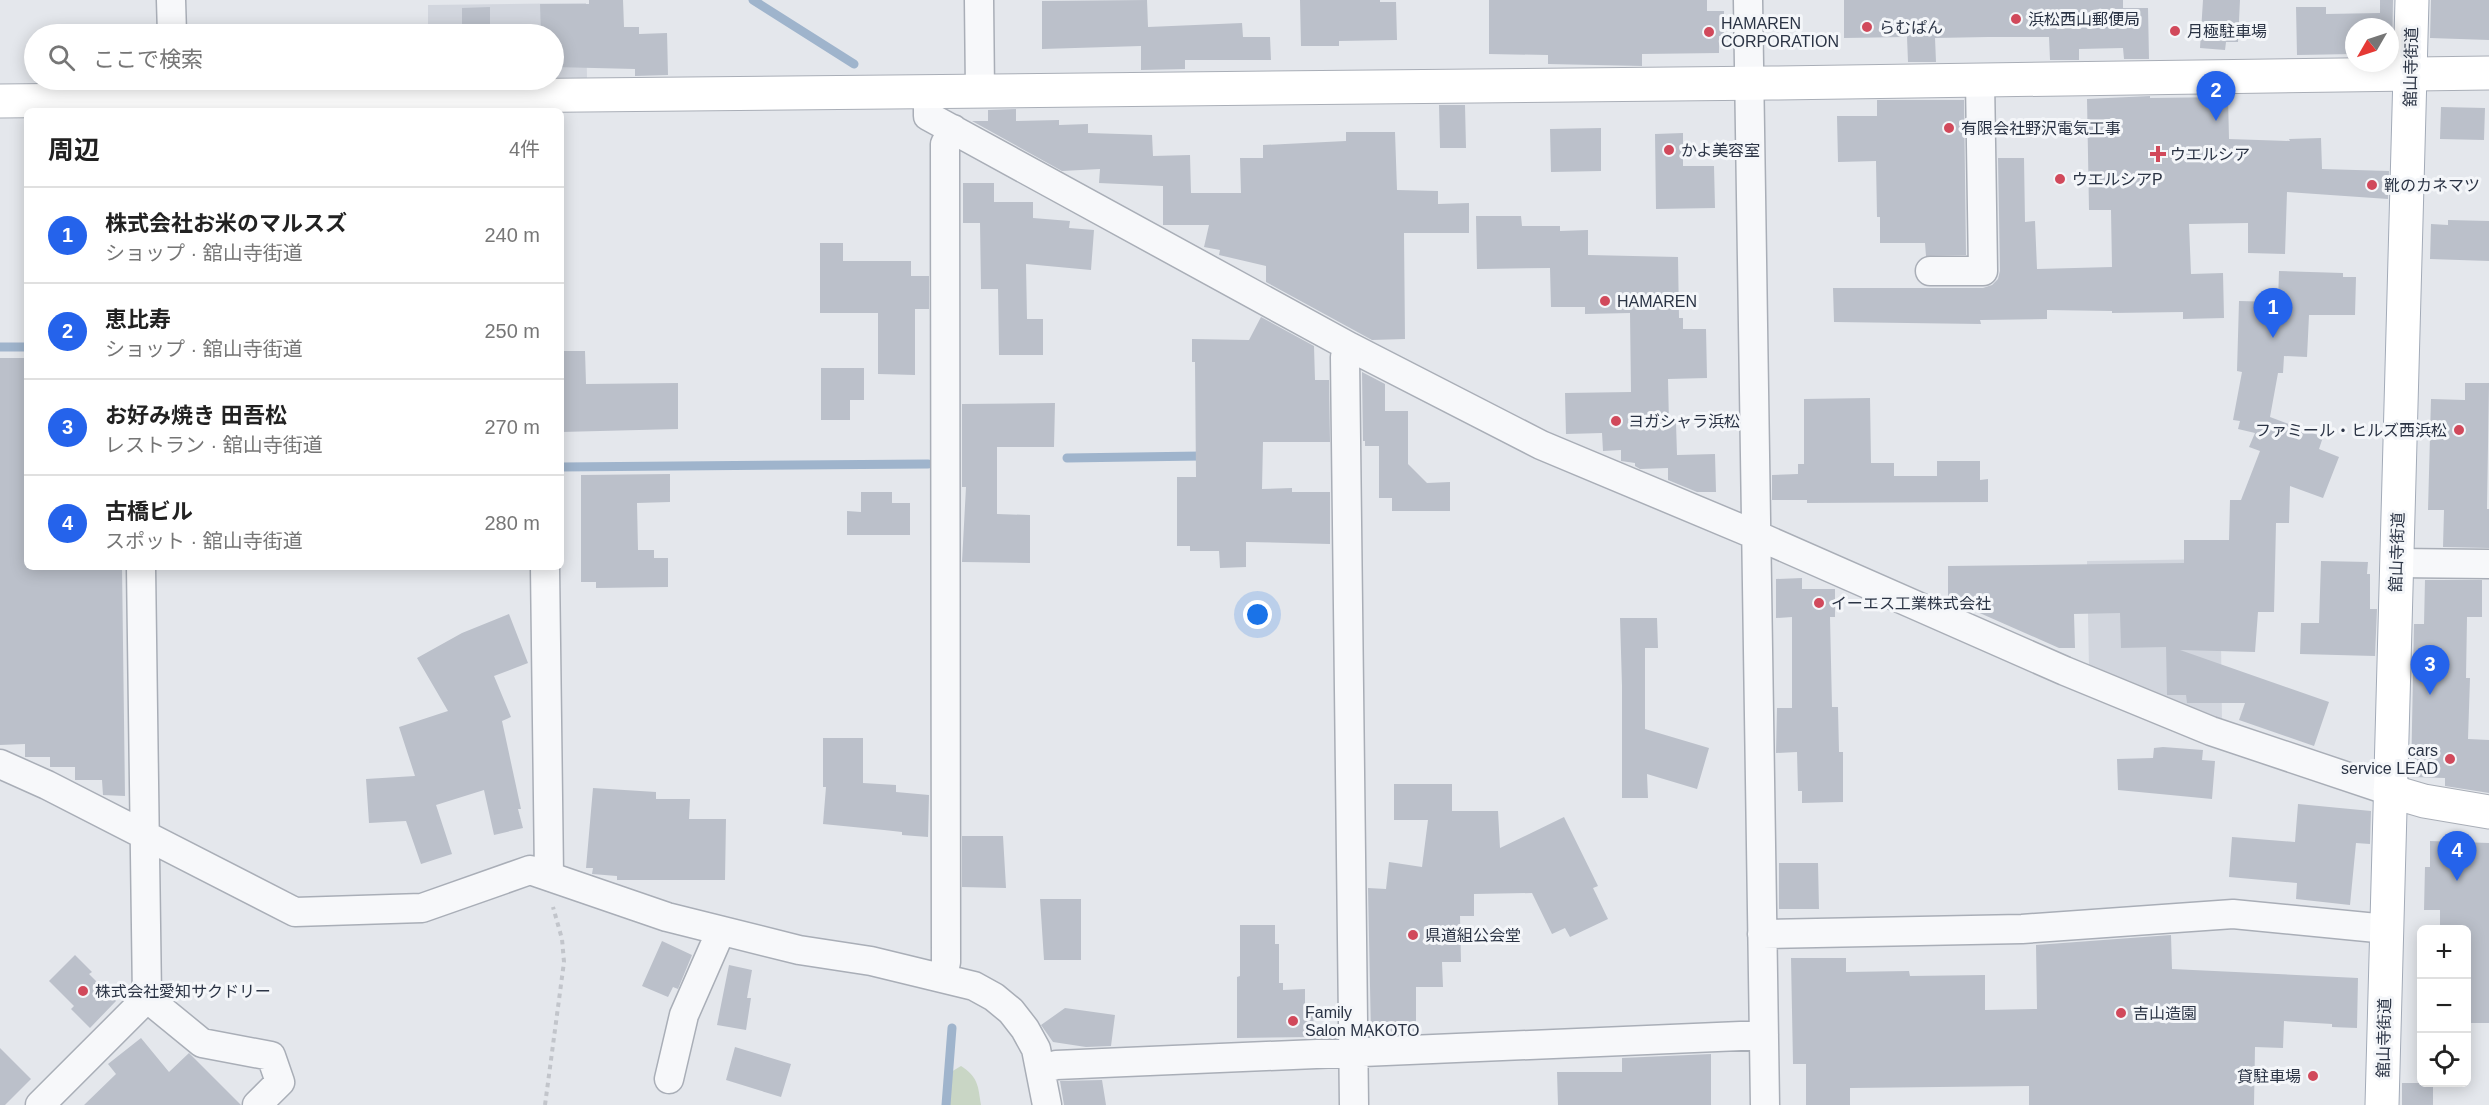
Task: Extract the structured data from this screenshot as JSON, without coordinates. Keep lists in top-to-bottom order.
{
  "streets": {
    "street": ["舘山寺街道"]
  },
  "places": {
    "other": [
      "浜松西山郵便局",
      "らむぱん",
      "月極駐車場",
      "HAMAREN CORPORATION",
      "有限会社野沢電気工事",
      "かよ美容室",
      "ウエルシアP",
      "靴のカネマツ",
      "HAMAREN",
      "ヨガシャラ浜松",
      "ファミール・ヒルズ西浜松",
      "イーエス工業株式会社",
      "cars service LEAD",
      "県道組公会堂",
      "株式会社愛知サクドリー",
      "吉山造園",
      "Family Salon MAKOTO",
      "貸駐車場"
    ],
    "health": ["ウエルシア"]
  },
  "north": "bottom left",
  "page": {
    "search": "ここで検索",
    "pins": [
      "2",
      "1",
      "3",
      "4"
    ],
    "heading": ["周辺", "4件"],
    "list": [
      {
        "mark": "1",
        "name": "株式会社お米のマルスズ",
        "note": "ショップ · 舘山寺街道",
        "value": "240 m"
      },
      {
        "mark": "2",
        "name": "恵比寿",
        "note": "ショップ · 舘山寺街道",
        "value": "250 m"
      },
      {
        "mark": "3",
        "name": "お好み焼き 田吾松",
        "note": "レストラン · 舘山寺街道",
        "value": "270 m"
      },
      {
        "mark": "4",
        "name": "古橋ビル",
        "note": "スポット · 舘山寺街道",
        "value": "280 m"
      }
    ],
    "map_buttons": ["+", "−"]
  }
}
